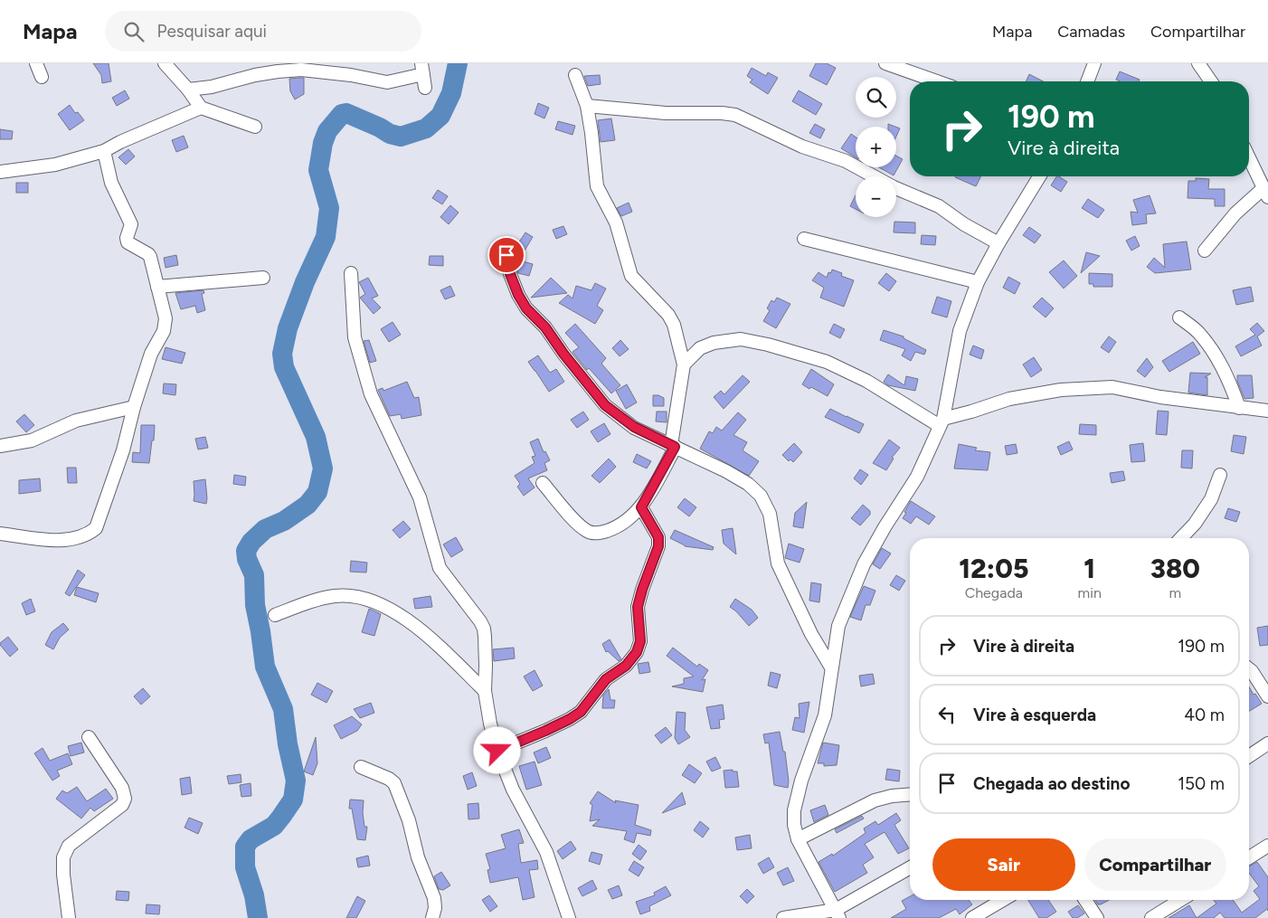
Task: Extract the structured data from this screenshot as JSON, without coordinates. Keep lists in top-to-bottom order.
{
  "page": {
    "header": "Mapa",
    "search": "Pesquisar aqui",
    "nav": ["Mapa", "Camadas", "Compartilhar"],
    "map_buttons": ["+", "−"],
    "turn": ["190 m", "Vire à direita"],
    "eta": [
      "12:05",
      "Chegada",
      "1",
      "min",
      "380",
      "m"
    ],
    "list": [
      {
        "name": "Vire à direita",
        "value": "190 m"
      },
      {
        "name": "Vire à esquerda",
        "value": "40 m"
      },
      {
        "name": "Chegada ao destino",
        "value": "150 m"
      }
    ],
    "buttons": ["Sair", "Compartilhar"]
  }
}
